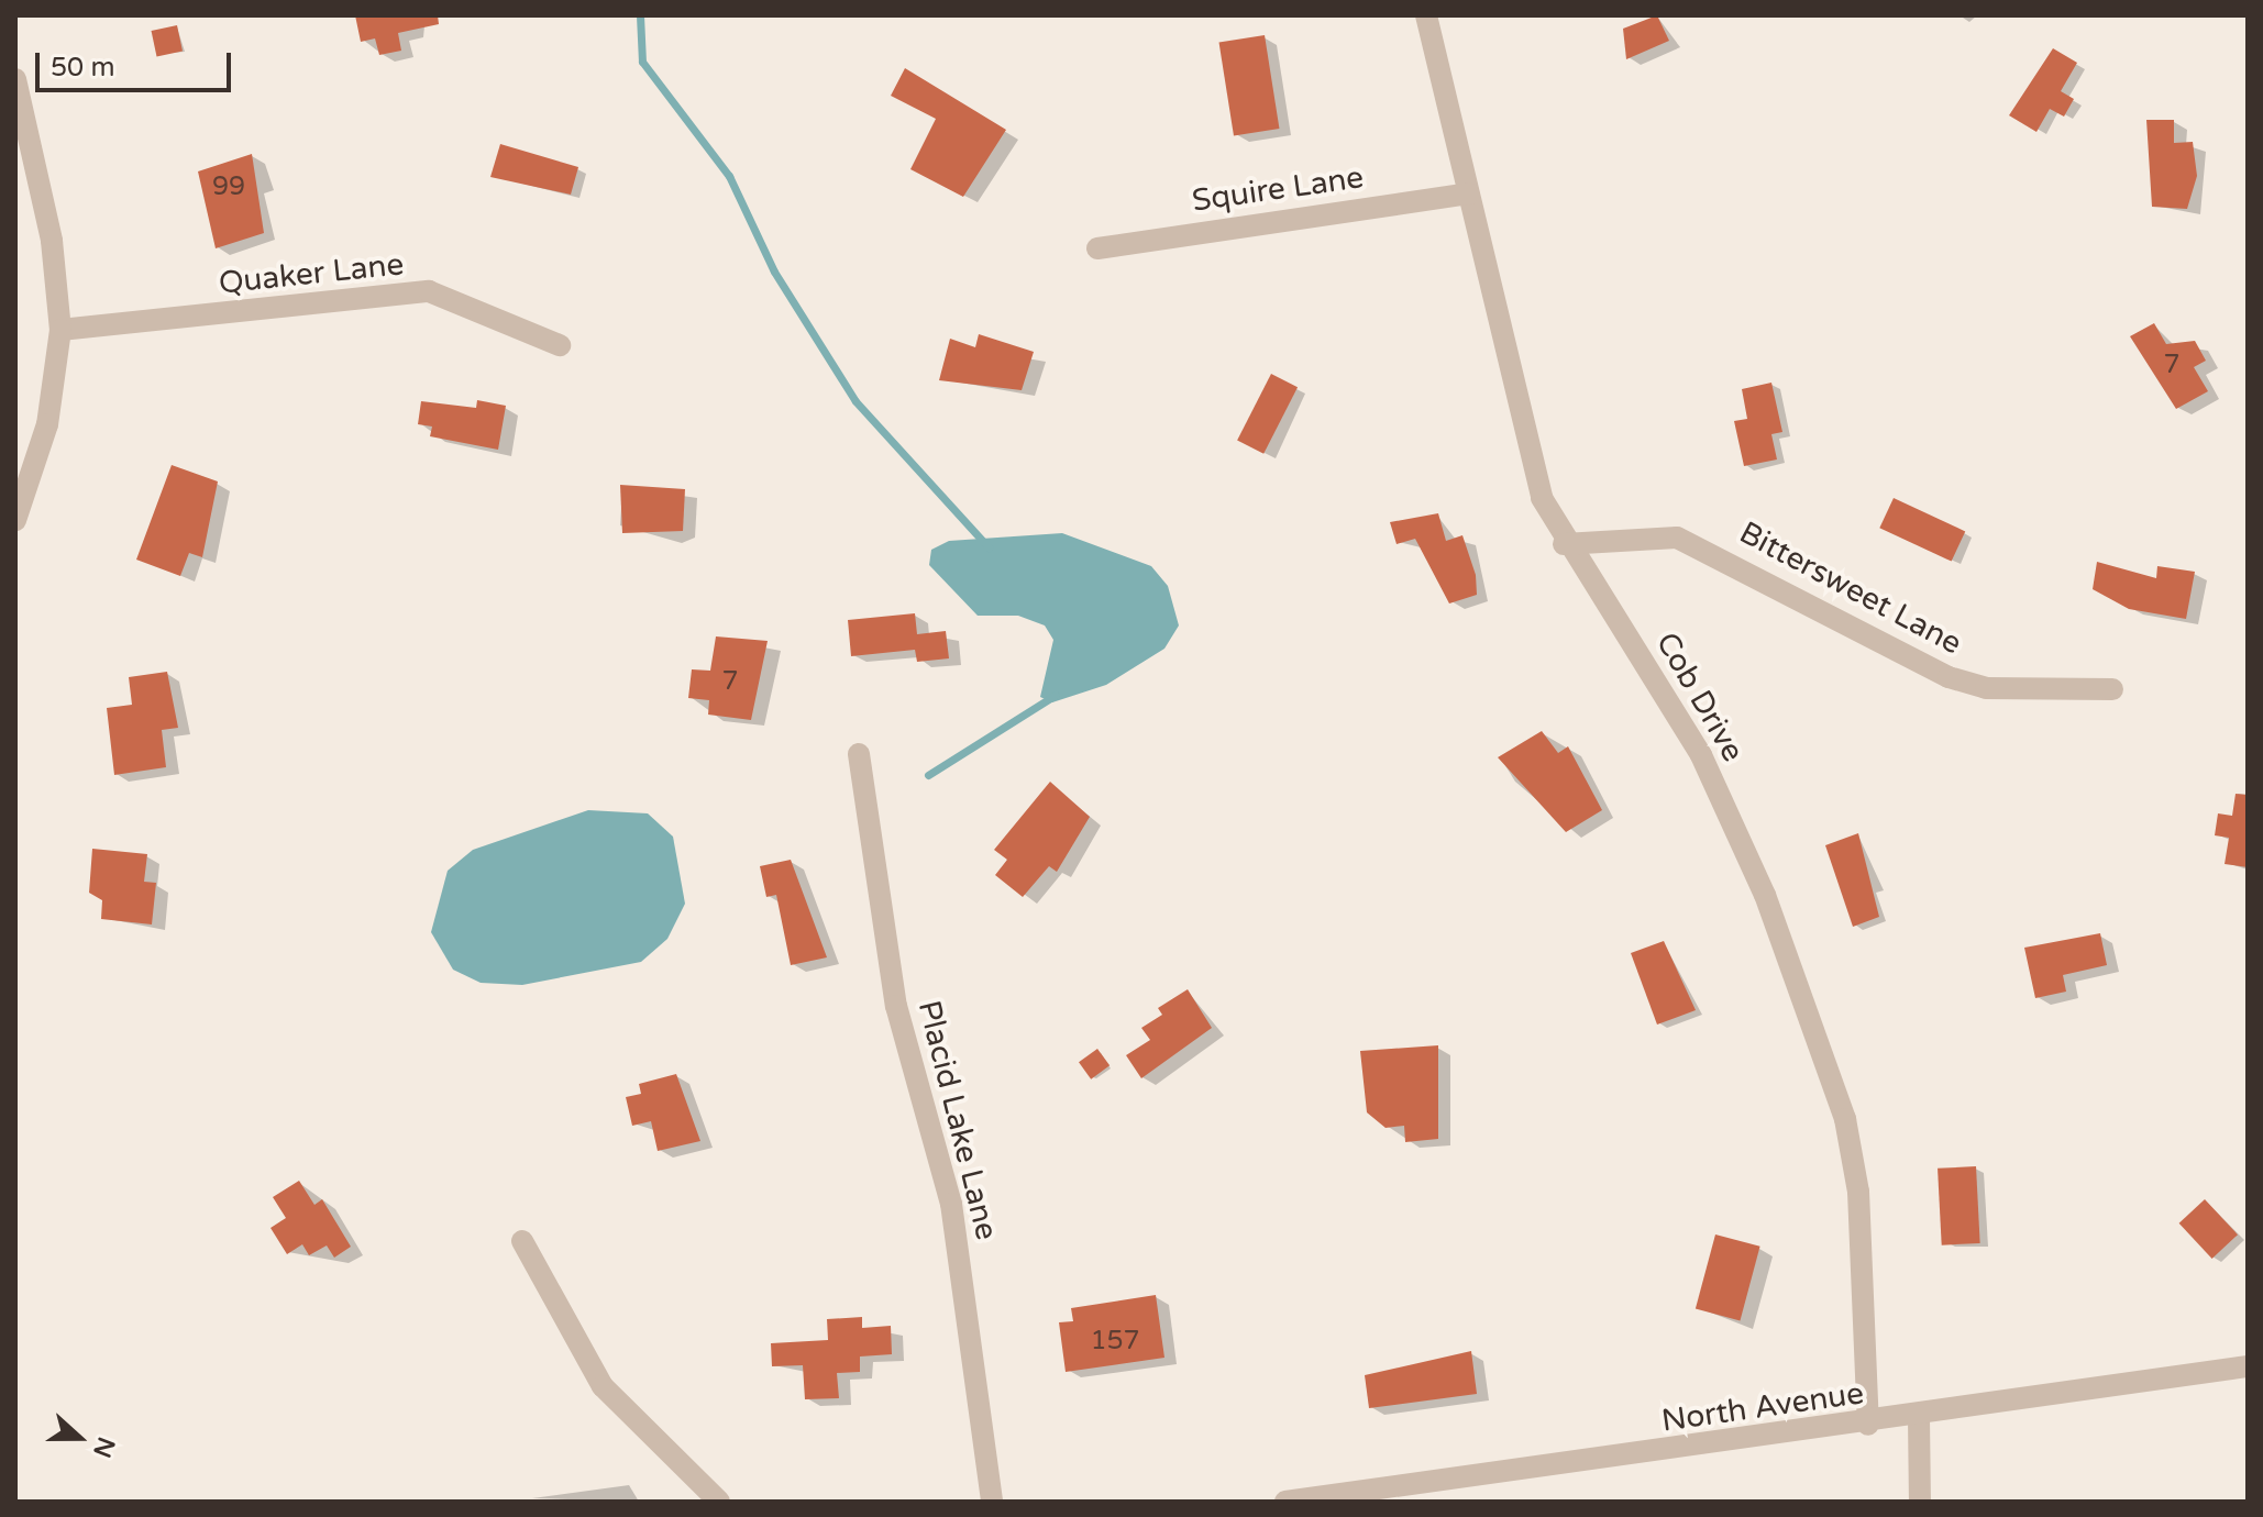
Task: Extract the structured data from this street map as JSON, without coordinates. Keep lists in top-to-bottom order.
{
  "streets": {
    "street": [
      "Squire Lane",
      "Quaker Lane",
      "Bittersweet Lane",
      "Cob Drive",
      "Placid Lake Lane",
      "North Avenue"
    ]
  },
  "crossings": [
    ["Squire Lane", "Cob Drive"],
    ["Bittersweet Lane", "Cob Drive"],
    ["Cob Drive", "North Avenue"]
  ],
  "house_numbers": [
    "99",
    "7",
    "7",
    "157"
  ],
  "scale_bar": "50 m",
  "north": "right"
}
